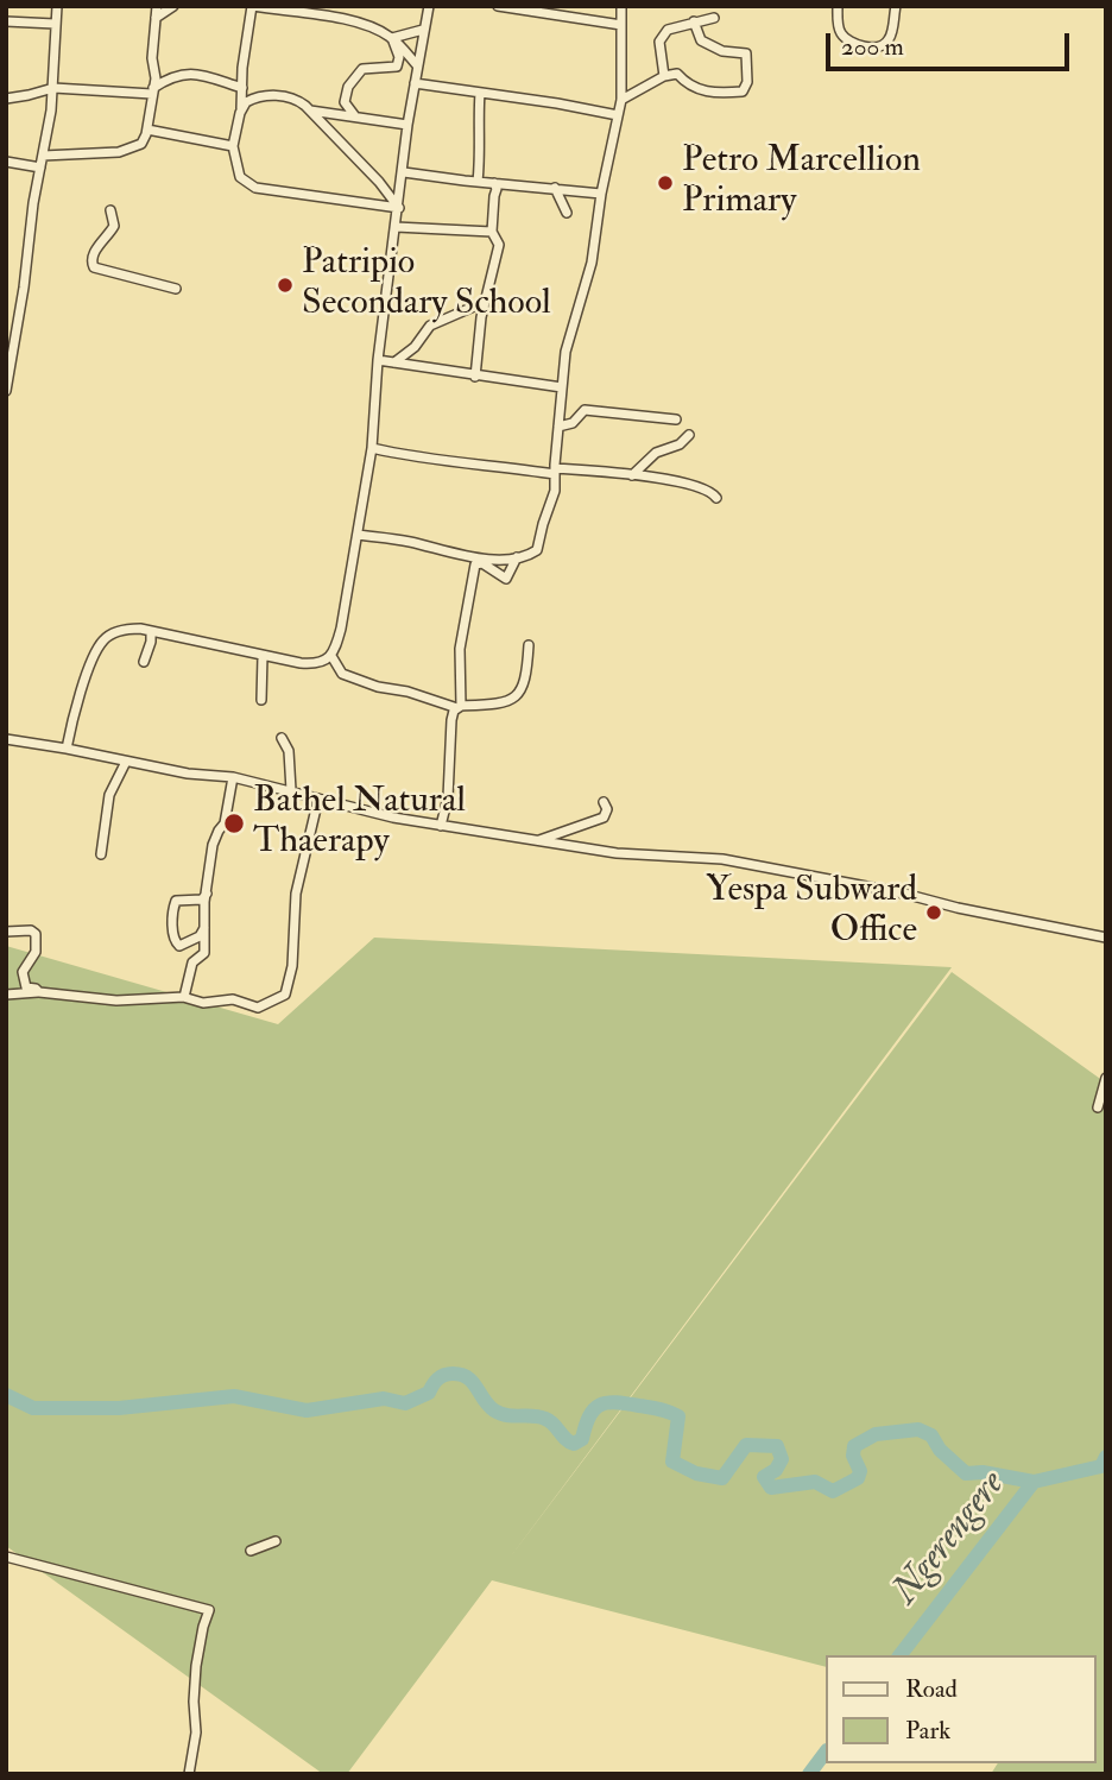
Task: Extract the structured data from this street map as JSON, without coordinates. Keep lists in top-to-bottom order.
{
  "water": ["Ngerengere"],
  "places": [
    "Petro Marcellion Primary",
    "Patripio Secondary School",
    "Bathel Natural Thaerapy",
    "Yespa Subward Office"
  ],
  "legend": ["Road", "Park"],
  "scale_bar": "200 m"
}
